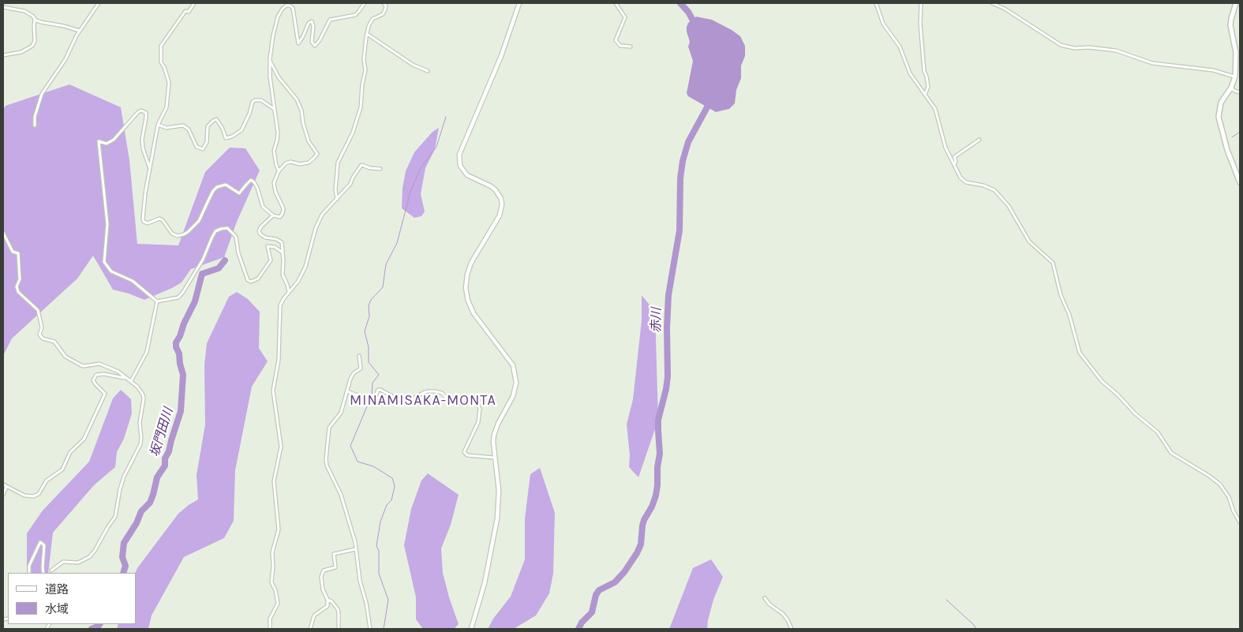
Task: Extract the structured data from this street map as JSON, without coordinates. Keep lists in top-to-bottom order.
{
  "districts": ["MINAMISAKA-MONTA"],
  "water": ["赤川", "坂門田川"],
  "legend": ["道路", "水域"]
}
